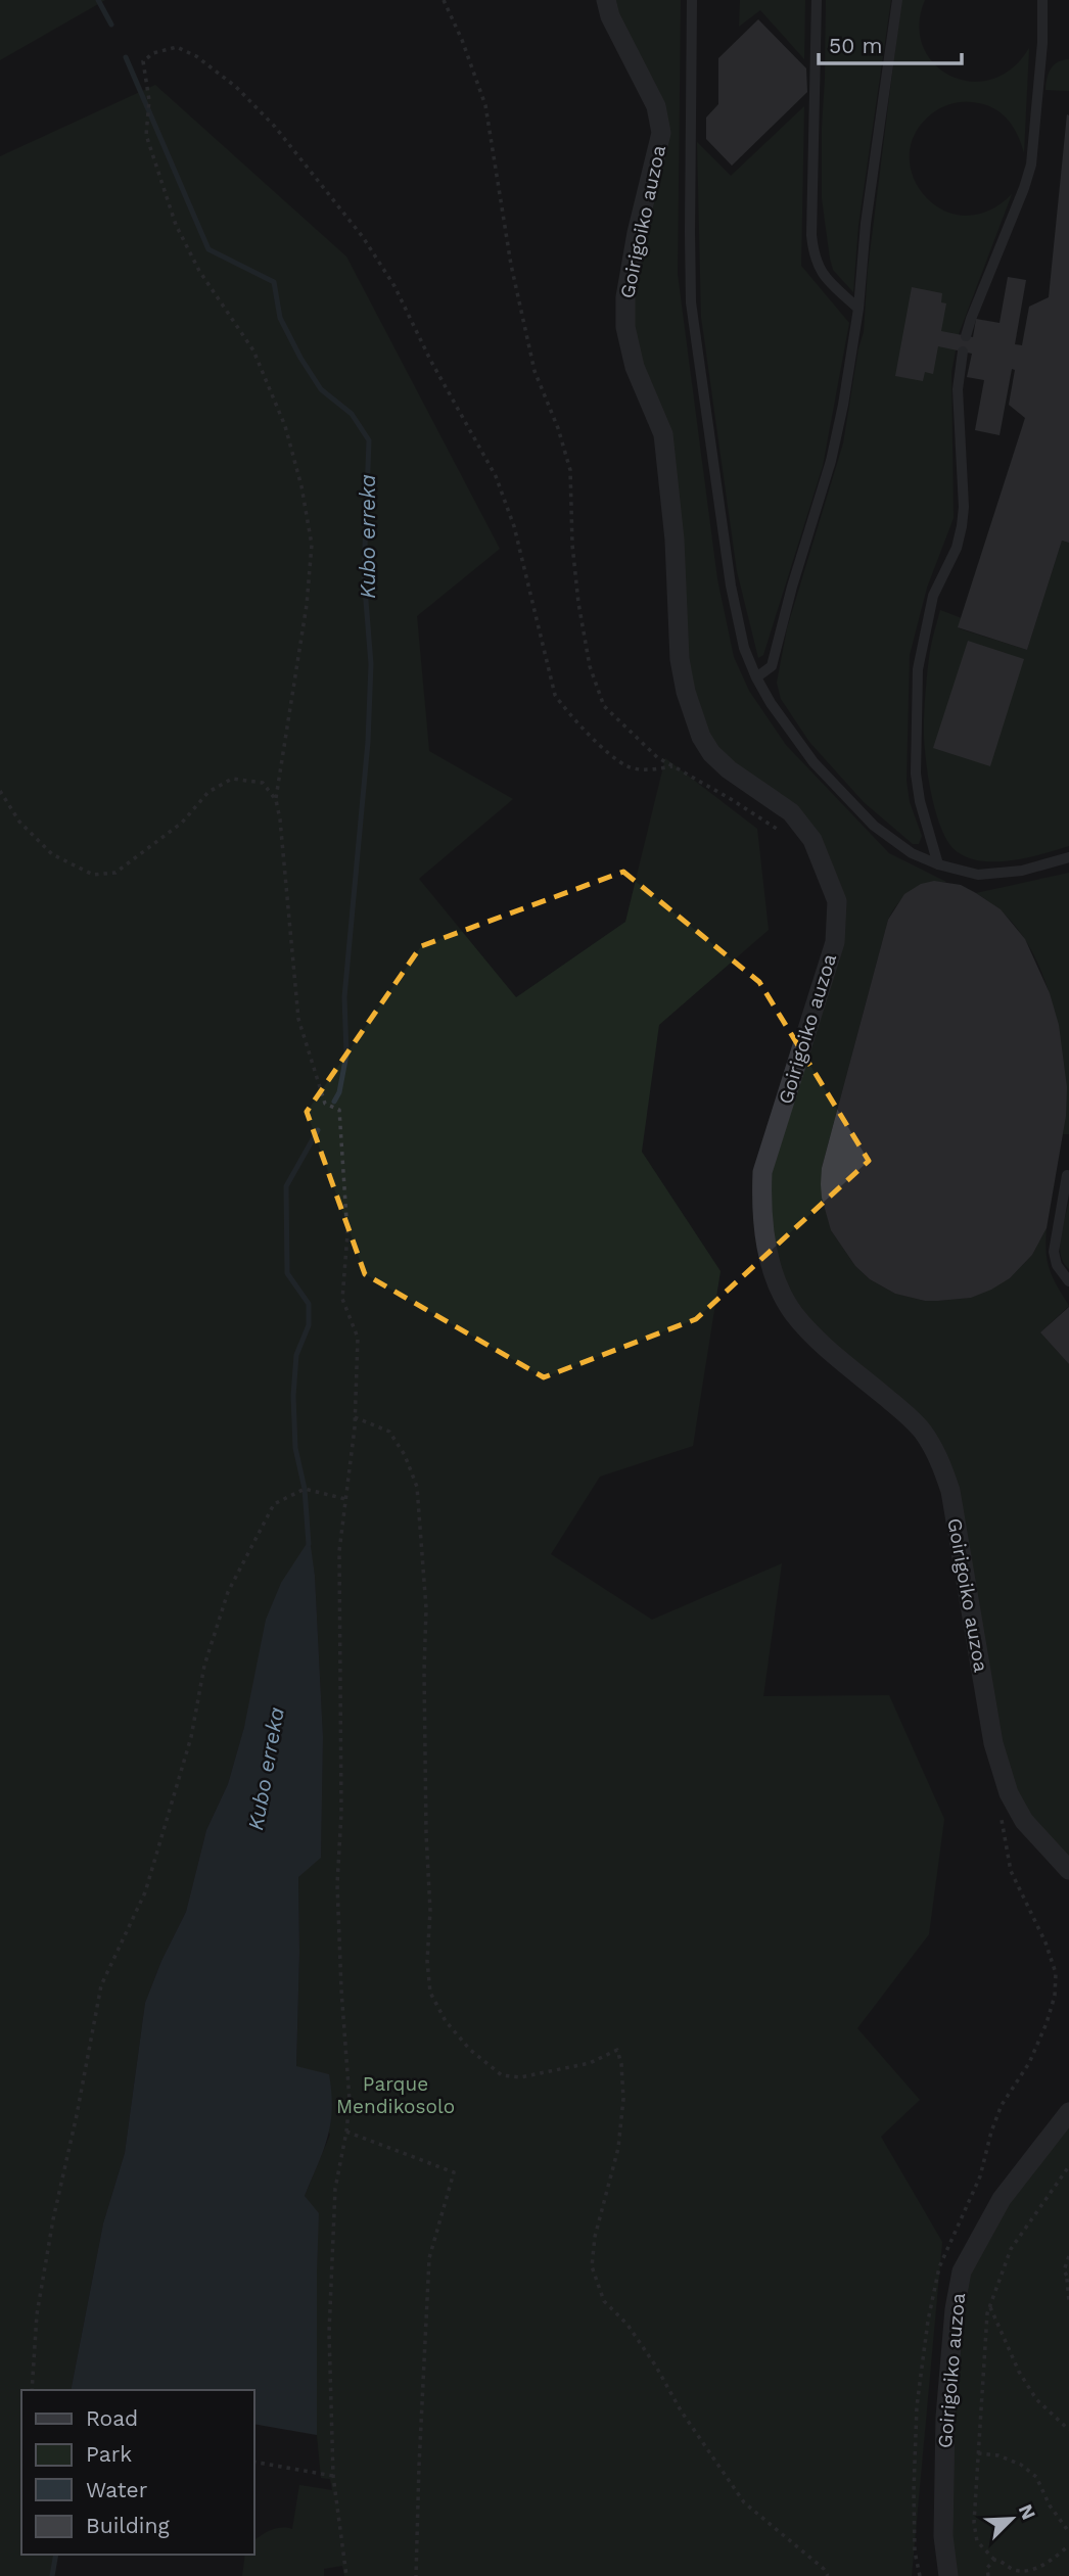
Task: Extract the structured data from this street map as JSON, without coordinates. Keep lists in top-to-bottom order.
{
  "streets": {
    "street": ["Goirigoiko auzoa"]
  },
  "water": ["Kubo erreka"],
  "parks": ["Parque Mendikosolo"],
  "legend": [
    "Road",
    "Park",
    "Water",
    "Building"
  ],
  "scale_bar": "50 m",
  "north": "top right"
}
